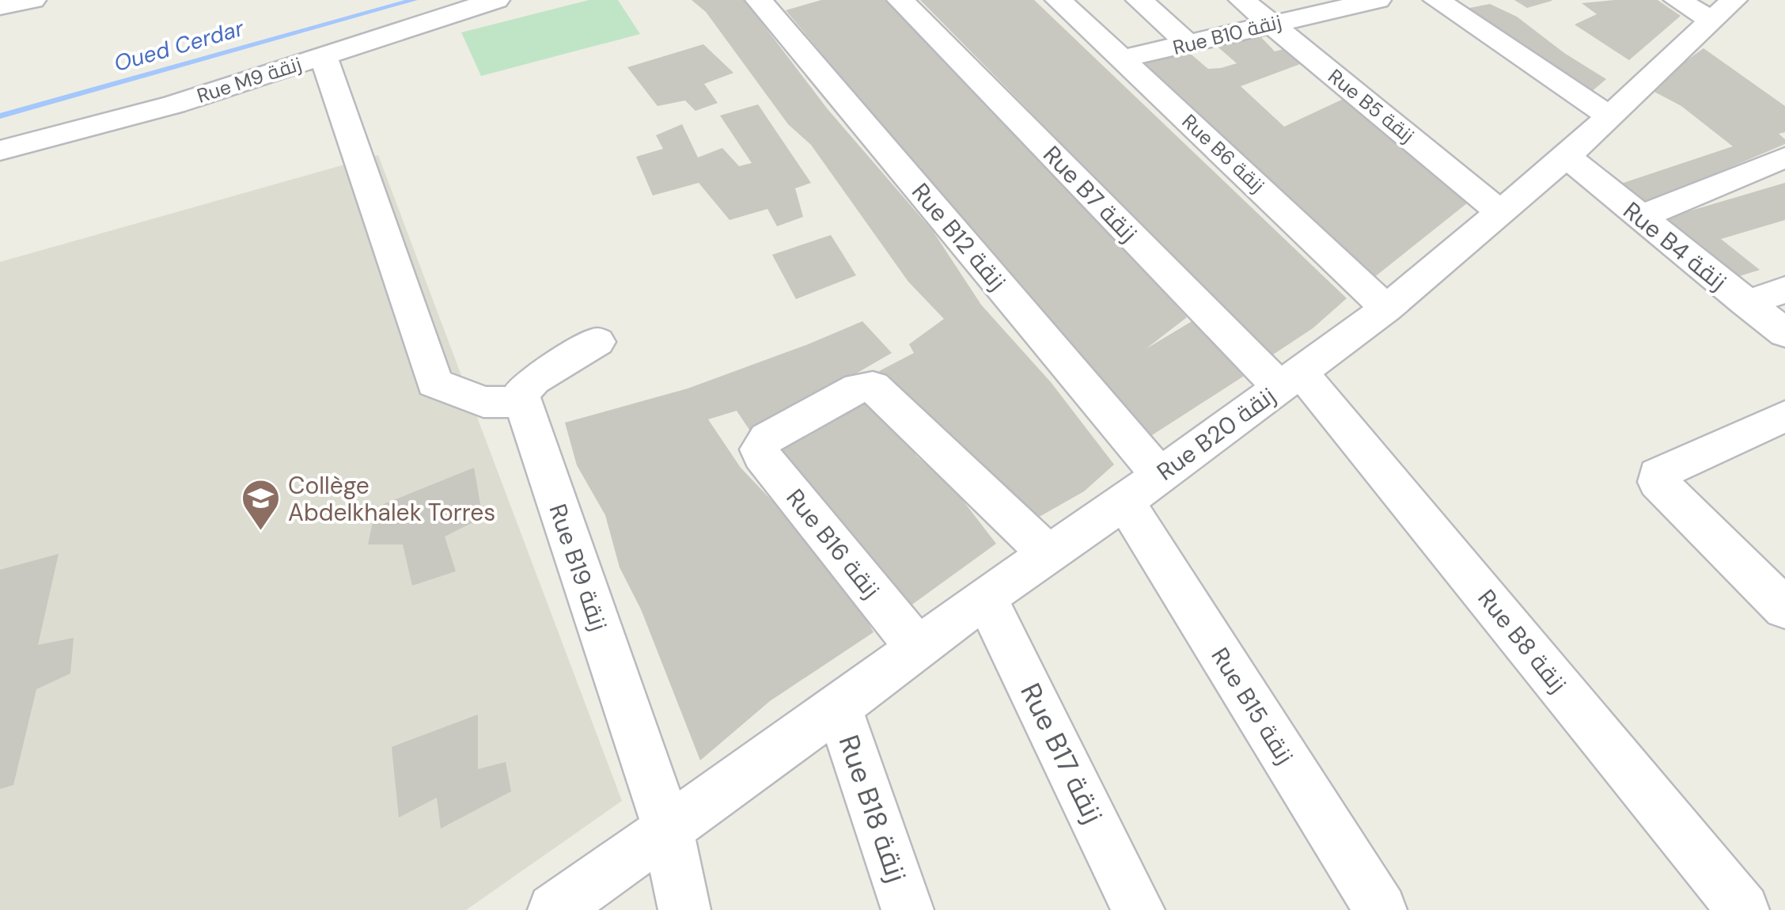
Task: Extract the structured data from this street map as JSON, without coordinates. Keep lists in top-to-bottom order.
{
  "streets": {
    "street": [
      "Rue B10 زنقة",
      "Rue M9 زنقة",
      "Rue B5 زنقة",
      "Rue B6 زنقة",
      "Rue B7 زنقة",
      "Rue B12 زنقة",
      "Rue B4 زنقة",
      "Rue B20 زنقة",
      "Rue B16 زنقة",
      "Rue B19 زنقة",
      "Rue B8 زنقة",
      "Rue B15 زنقة",
      "Rue B17 زنقة",
      "Rue B18 زنقة"
    ]
  },
  "crossings": [
    ["Rue B10 زنقة", "Rue B5 زنقة"],
    ["Rue B10 زنقة", "Rue B6 زنقة"],
    ["Rue B5 زنقة", "Rue B20 زنقة"],
    ["Rue B6 زنقة", "Rue B20 زنقة"],
    ["Rue B7 زنقة", "Rue B20 زنقة"],
    ["Rue B7 زنقة", "Rue B8 زنقة"],
    ["Rue B12 زنقة", "Rue B20 زنقة"],
    ["Rue B12 زنقة", "Rue B15 زنقة"],
    ["Rue B4 زنقة", "Rue B20 زنقة"],
    ["Rue B20 زنقة", "Rue B16 زنقة"],
    ["Rue B20 زنقة", "Rue B19 زنقة"],
    ["Rue B20 زنقة", "Rue B8 زنقة"],
    ["Rue B20 زنقة", "Rue B15 زنقة"],
    ["Rue B20 زنقة", "Rue B17 زنقة"],
    ["Rue B20 زنقة", "Rue B18 زنقة"]
  ],
  "water": ["Oued Cerdar"],
  "places": {
    "school or university": ["Collège Abdelkhalek Torres"]
  }
}
